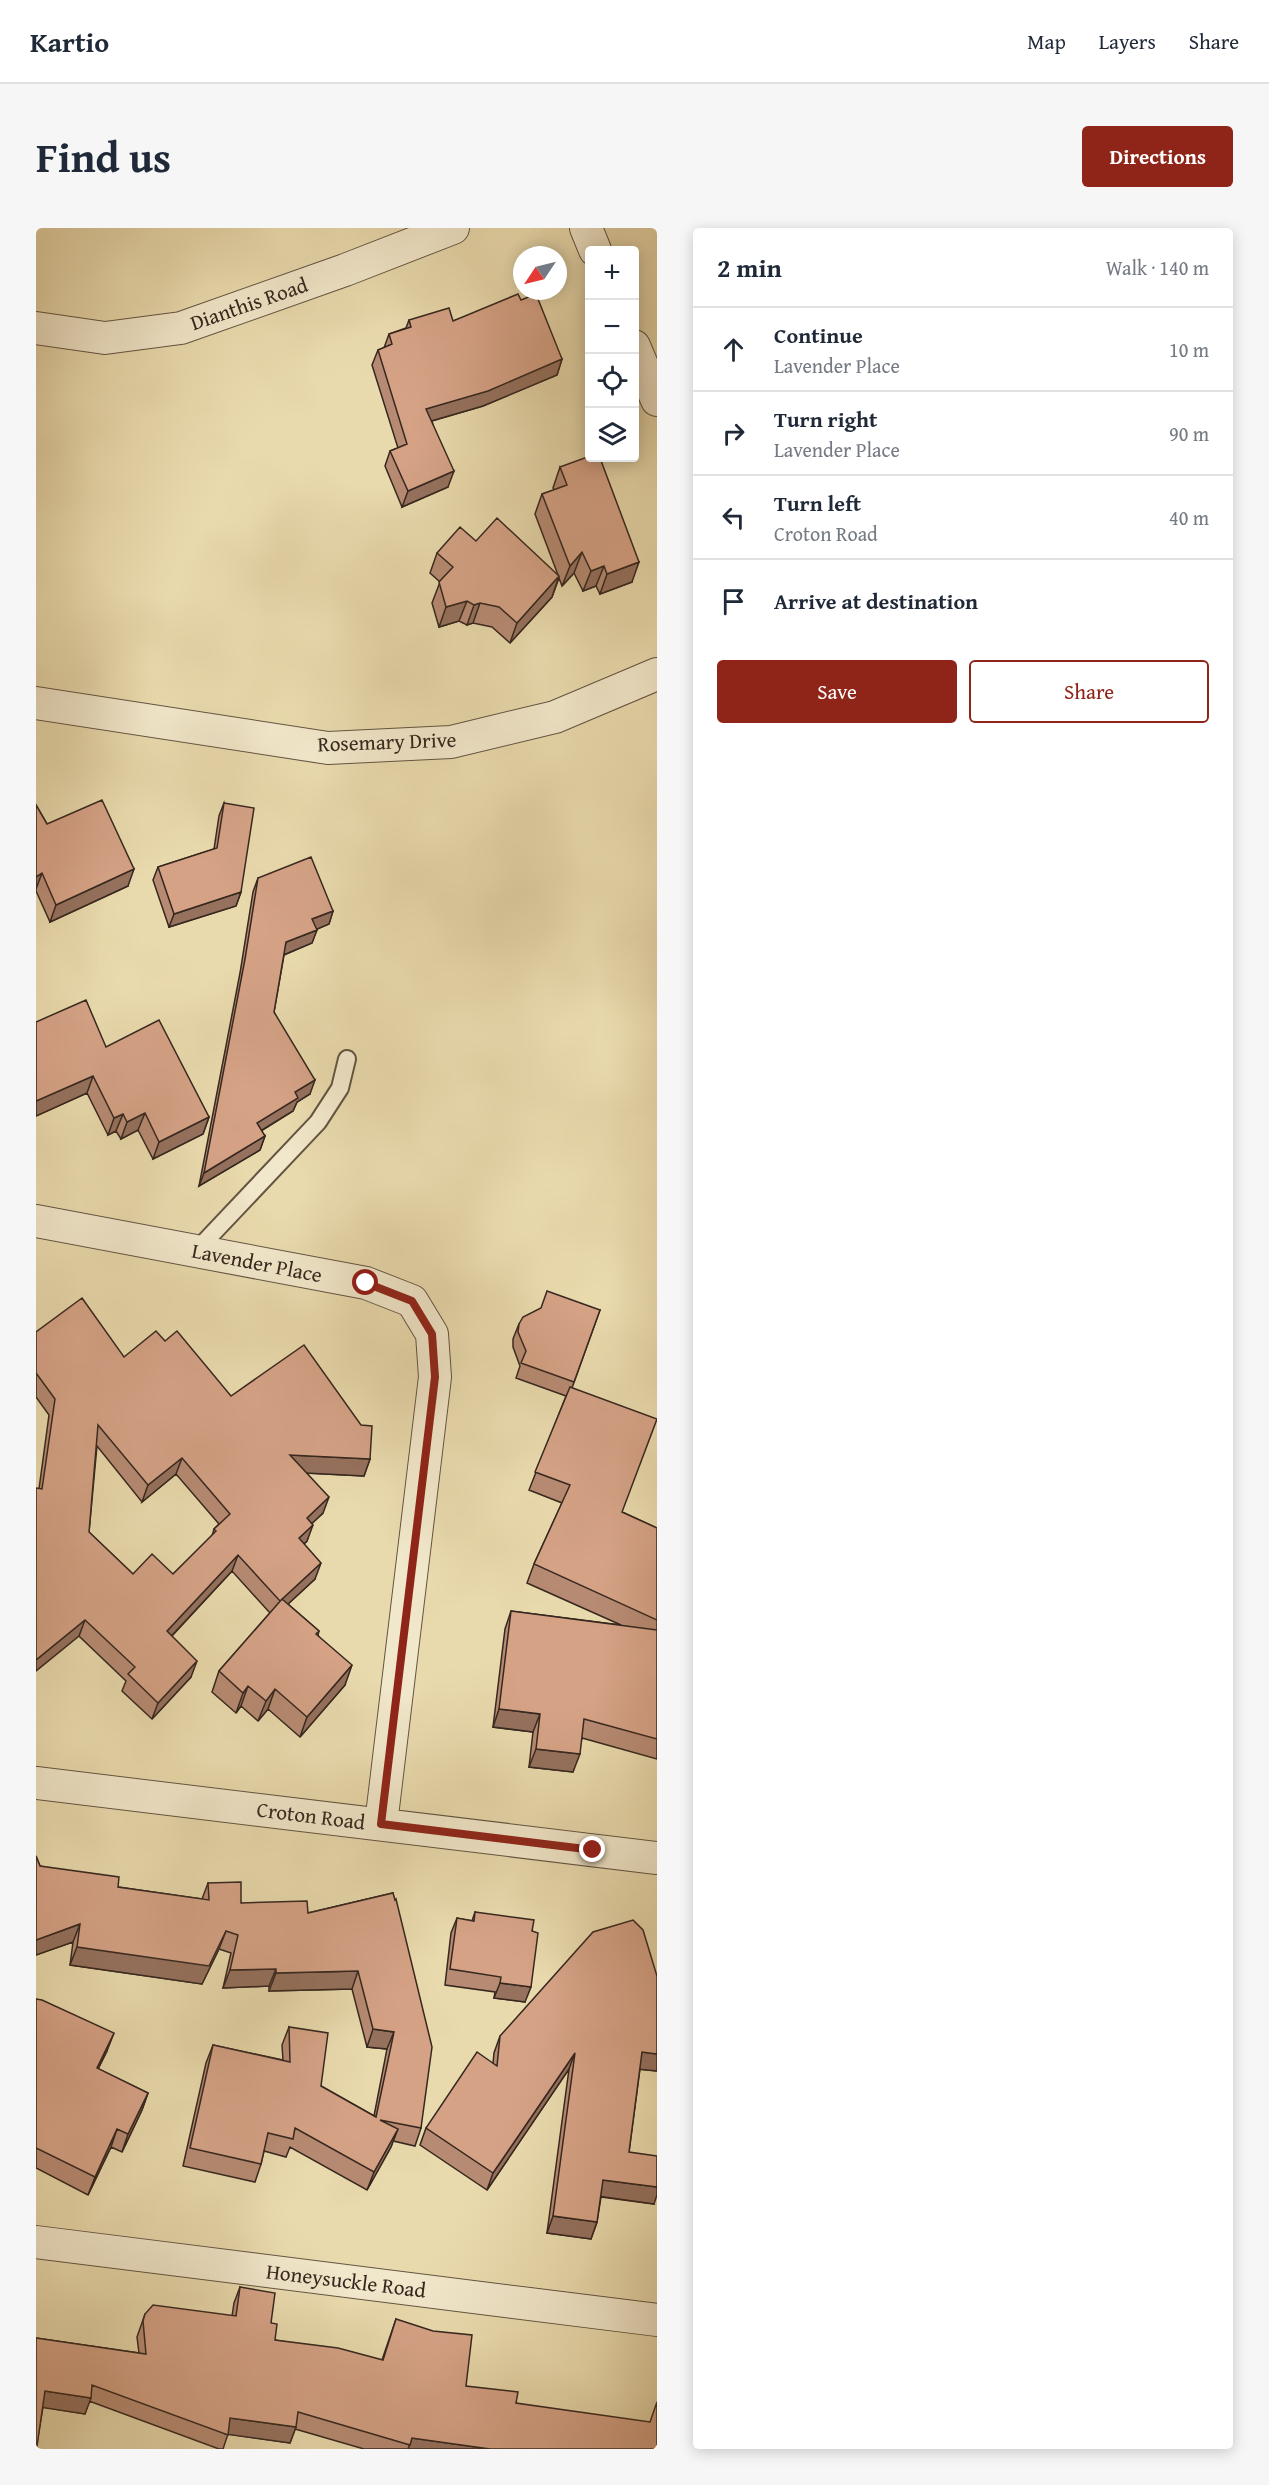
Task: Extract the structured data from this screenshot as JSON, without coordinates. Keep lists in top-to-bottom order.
{
  "streets": {
    "street": [
      "Dianthis Road",
      "Rosemary Drive",
      "Lavender Place",
      "Croton Road",
      "Honeysuckle Road"
    ]
  },
  "crossings": [
    ["Lavender Place", "Croton Road"]
  ],
  "north": "bottom left",
  "page": {
    "header": "Kartio",
    "nav": ["Map", "Layers", "Share"],
    "title": "Find us",
    "buttons": [
      "Directions",
      ["Save", "Share"]
    ],
    "heading": ["2 min", "Walk · 140 m"],
    "map_buttons": ["+", "−"],
    "list": [
      ["Continue", "Lavender Place", "10 m"],
      ["Turn right", "Lavender Place", "90 m"],
      ["Turn left", "Croton Road", "40 m"],
      "Arrive at destination"
    ]
  }
}
